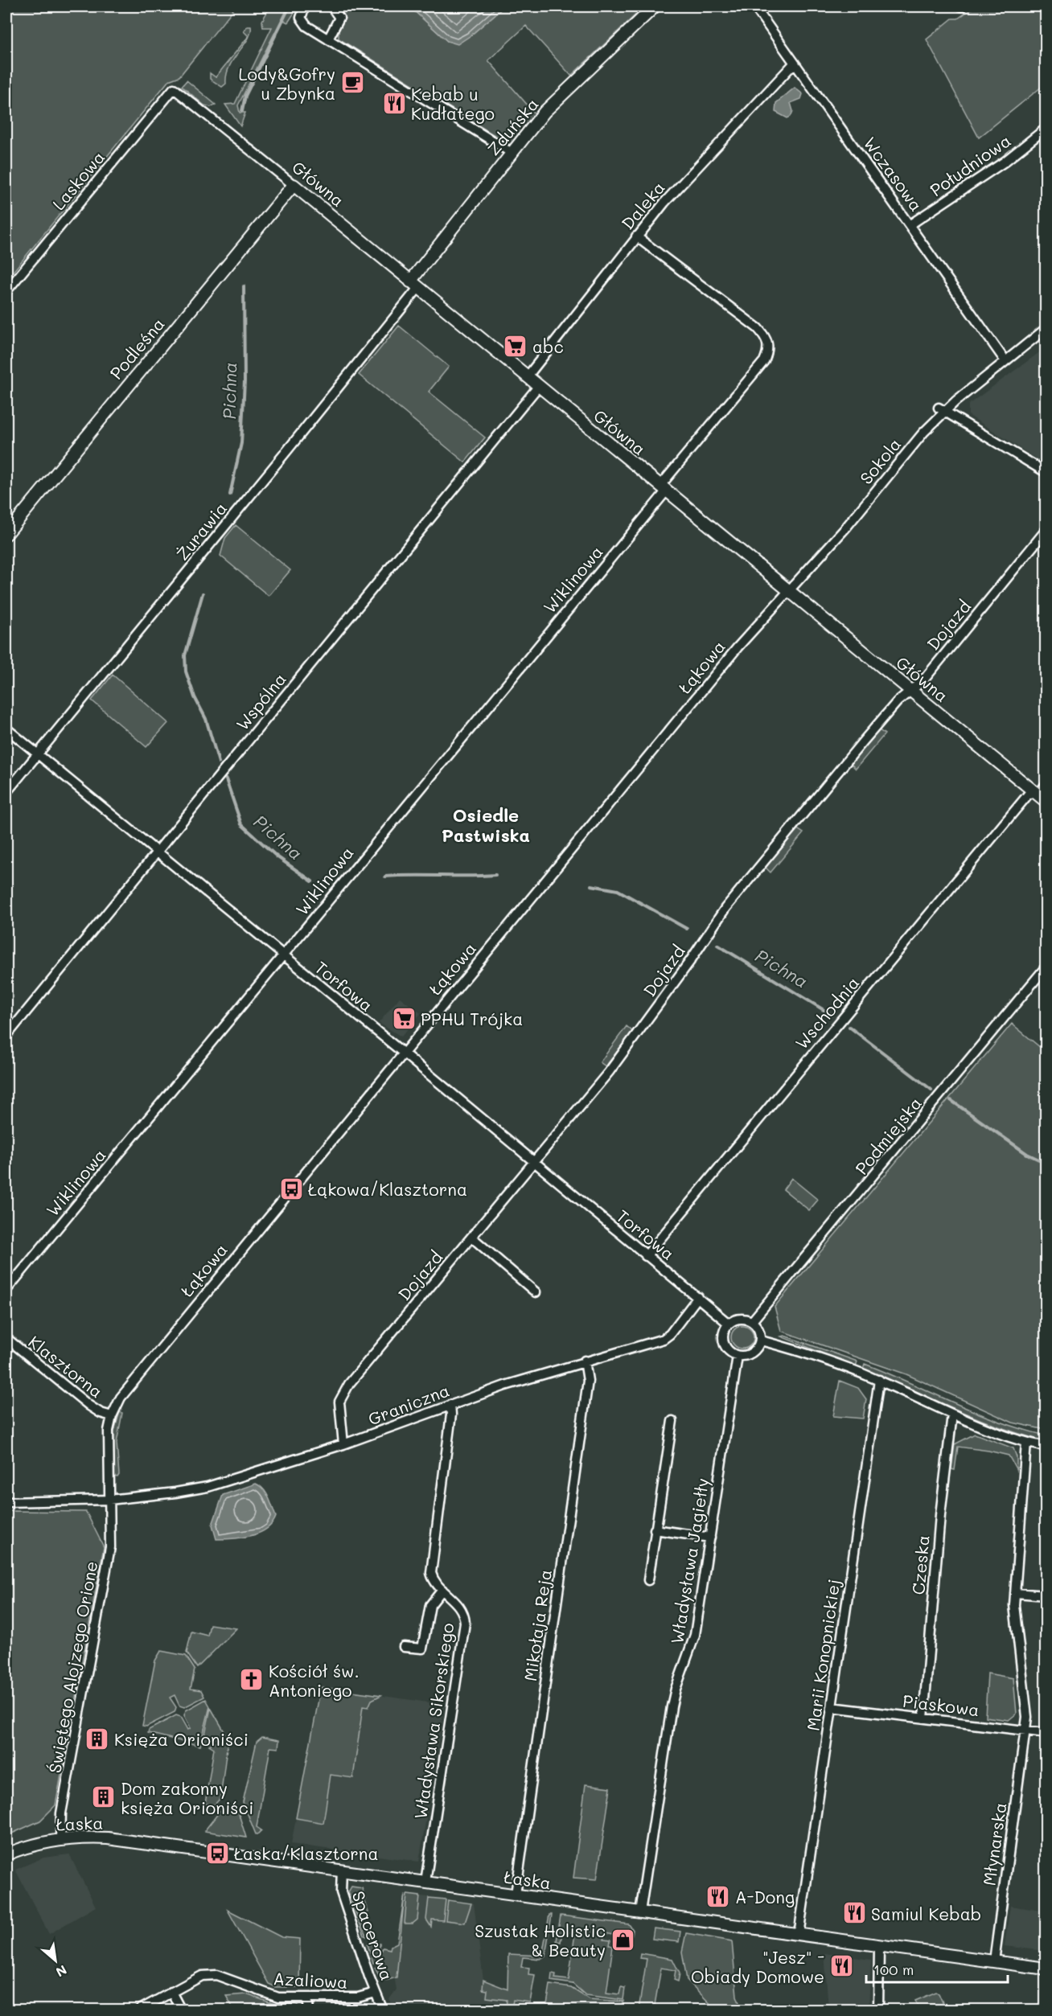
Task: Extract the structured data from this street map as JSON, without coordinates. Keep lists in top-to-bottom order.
{
  "streets": {
    "street": [
      "Zduńska",
      "Południowa",
      "Wczasowa",
      "Laskowa",
      "Główna",
      "Daleka",
      "Podleśna",
      "Sokola",
      "Żurawia",
      "Wiklinowa",
      "Dojazd",
      "Łąkowa",
      "Wspólna",
      "Torfowa",
      "Wschodnia",
      "Podmiejska",
      "Klasztorna",
      "Graniczna",
      "Władysława Jagiełły",
      "Czeska",
      "Mikołaja Reja",
      "Marii Konopnickiej",
      "Świętego Alojzego Orione",
      "Piaskowa",
      "Władysława Sikorskiego",
      "Łaska",
      "Młynarska",
      "Spacerowa",
      "Azaliowa"
    ]
  },
  "crossings": [
    ["Zduńska", "Główna"],
    ["Zduńska", "Żurawia"],
    ["Południowa", "Wczasowa"],
    ["Wczasowa", "Daleka"],
    ["Wczasowa", "Sokola"],
    ["Laskowa", "Główna"],
    ["Główna", "Daleka"],
    ["Główna", "Podleśna"],
    ["Główna", "Sokola"],
    ["Główna", "Żurawia"],
    ["Główna", "Wiklinowa"],
    ["Główna", "Dojazd"],
    ["Główna", "Łąkowa"],
    ["Główna", "Wspólna"],
    ["Główna", "Wschodnia"],
    ["Daleka", "Wiklinowa"],
    ["Sokola", "Łąkowa"],
    ["Żurawia", "Torfowa"],
    ["Wiklinowa", "Torfowa"],
    ["Dojazd", "Torfowa"],
    ["Dojazd", "Graniczna"],
    ["Łąkowa", "Torfowa"],
    ["Łąkowa", "Klasztorna"],
    ["Wspólna", "Torfowa"],
    ["Torfowa", "Wschodnia"],
    ["Torfowa", "Podmiejska"],
    ["Torfowa", "Graniczna"],
    ["Torfowa", "Władysława Jagiełły"],
    ["Podmiejska", "Władysława Jagiełły"],
    ["Klasztorna", "Graniczna"],
    ["Klasztorna", "Świętego Alojzego Orione"],
    ["Graniczna", "Mikołaja Reja"],
    ["Graniczna", "Świętego Alojzego Orione"],
    ["Graniczna", "Władysława Sikorskiego"],
    ["Władysława Jagiełły", "Łaska"],
    ["Czeska", "Piaskowa"],
    ["Mikołaja Reja", "Łaska"],
    ["Marii Konopnickiej", "Piaskowa"],
    ["Marii Konopnickiej", "Łaska"],
    ["Świętego Alojzego Orione", "Łaska"],
    ["Piaskowa", "Młynarska"],
    ["Władysława Sikorskiego", "Łaska"],
    ["Łaska", "Młynarska"],
    ["Łaska", "Spacerowa"],
    ["Spacerowa", "Azaliowa"]
  ],
  "districts": ["Osiedle Pastwiska"],
  "water": ["Pichna"],
  "places": {
    "cafe": ["Lody&Gofry u Zbynka"],
    "restaurant": [
      "Kebab u Kudłatego",
      "A-Dong",
      "Samiul Kebab",
      "\"Jesz\" - Obiady Domowe"
    ],
    "supermarket": ["abc", "PPHU Trójka"],
    "bus stop": ["Łąkowa/Klasztorna", "Łaska/Klasztorna"],
    "church": ["Kościół św. Antoniego"],
    "building": ["Księża Orioniści", "Dom zakonny księża Orioniści"],
    "shop": ["Szustak Holistic & Beauty"]
  },
  "scale_bar": "100 m",
  "north": "bottom right"
}
